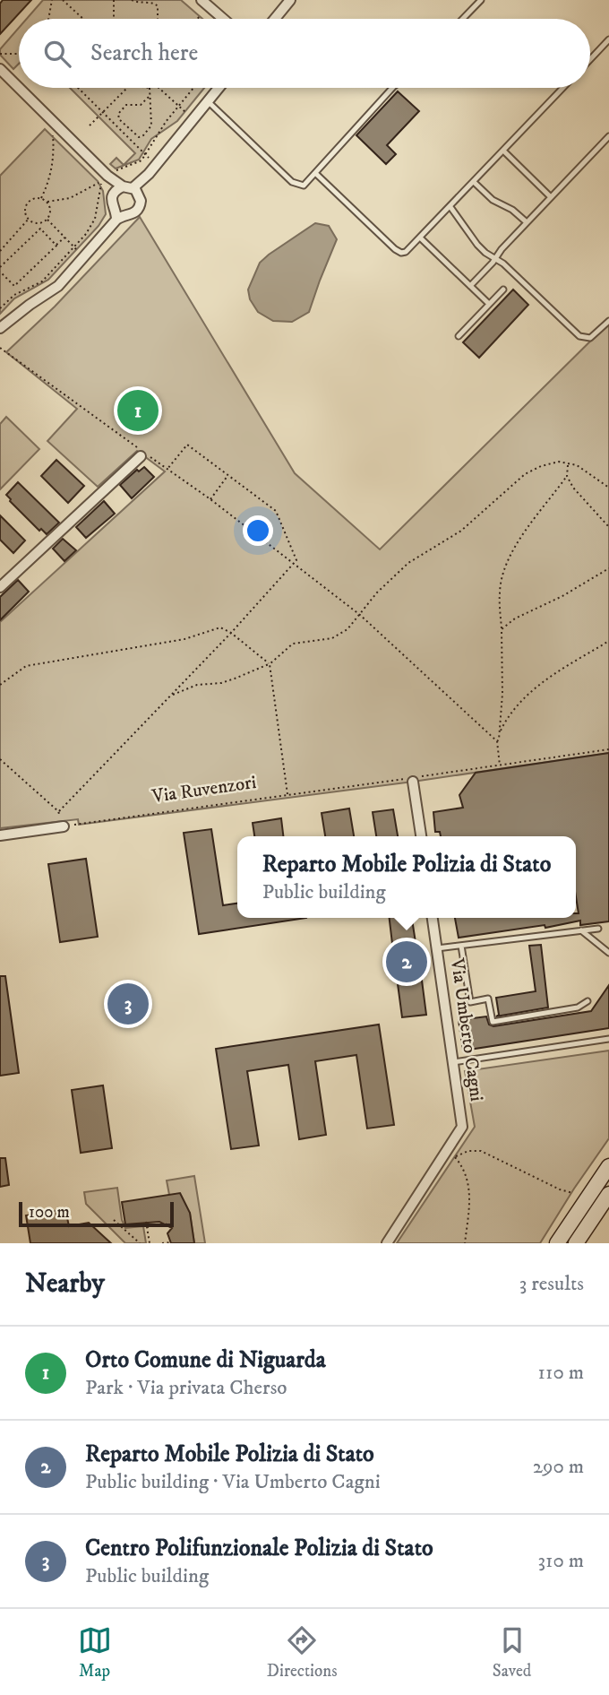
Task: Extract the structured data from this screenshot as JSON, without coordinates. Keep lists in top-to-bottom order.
{
  "streets": {
    "street": ["Via Umberto Cagni"],
    "path": ["Via Ruvenzori"]
  },
  "scale_bar": "100 m",
  "page": {
    "search": "Search here",
    "pins": ["1", "2", "3"],
    "popup": ["Reparto Mobile Polizia di Stato", "Public building"],
    "scale": "100 m",
    "heading": ["Nearby", "3 results"],
    "list": [
      {
        "mark": "1",
        "name": "Orto Comune di Niguarda",
        "note": "Park · Via privata Cherso",
        "value": "110 m"
      },
      {
        "mark": "2",
        "name": "Reparto Mobile Polizia di Stato",
        "note": "Public building · Via Umberto Cagni",
        "value": "290 m"
      },
      {
        "mark": "3",
        "name": "Centro Polifunzionale Polizia di Stato",
        "note": "Public building",
        "value": "310 m"
      }
    ],
    "nav": ["Map", "Directions", "Saved"]
  }
}
